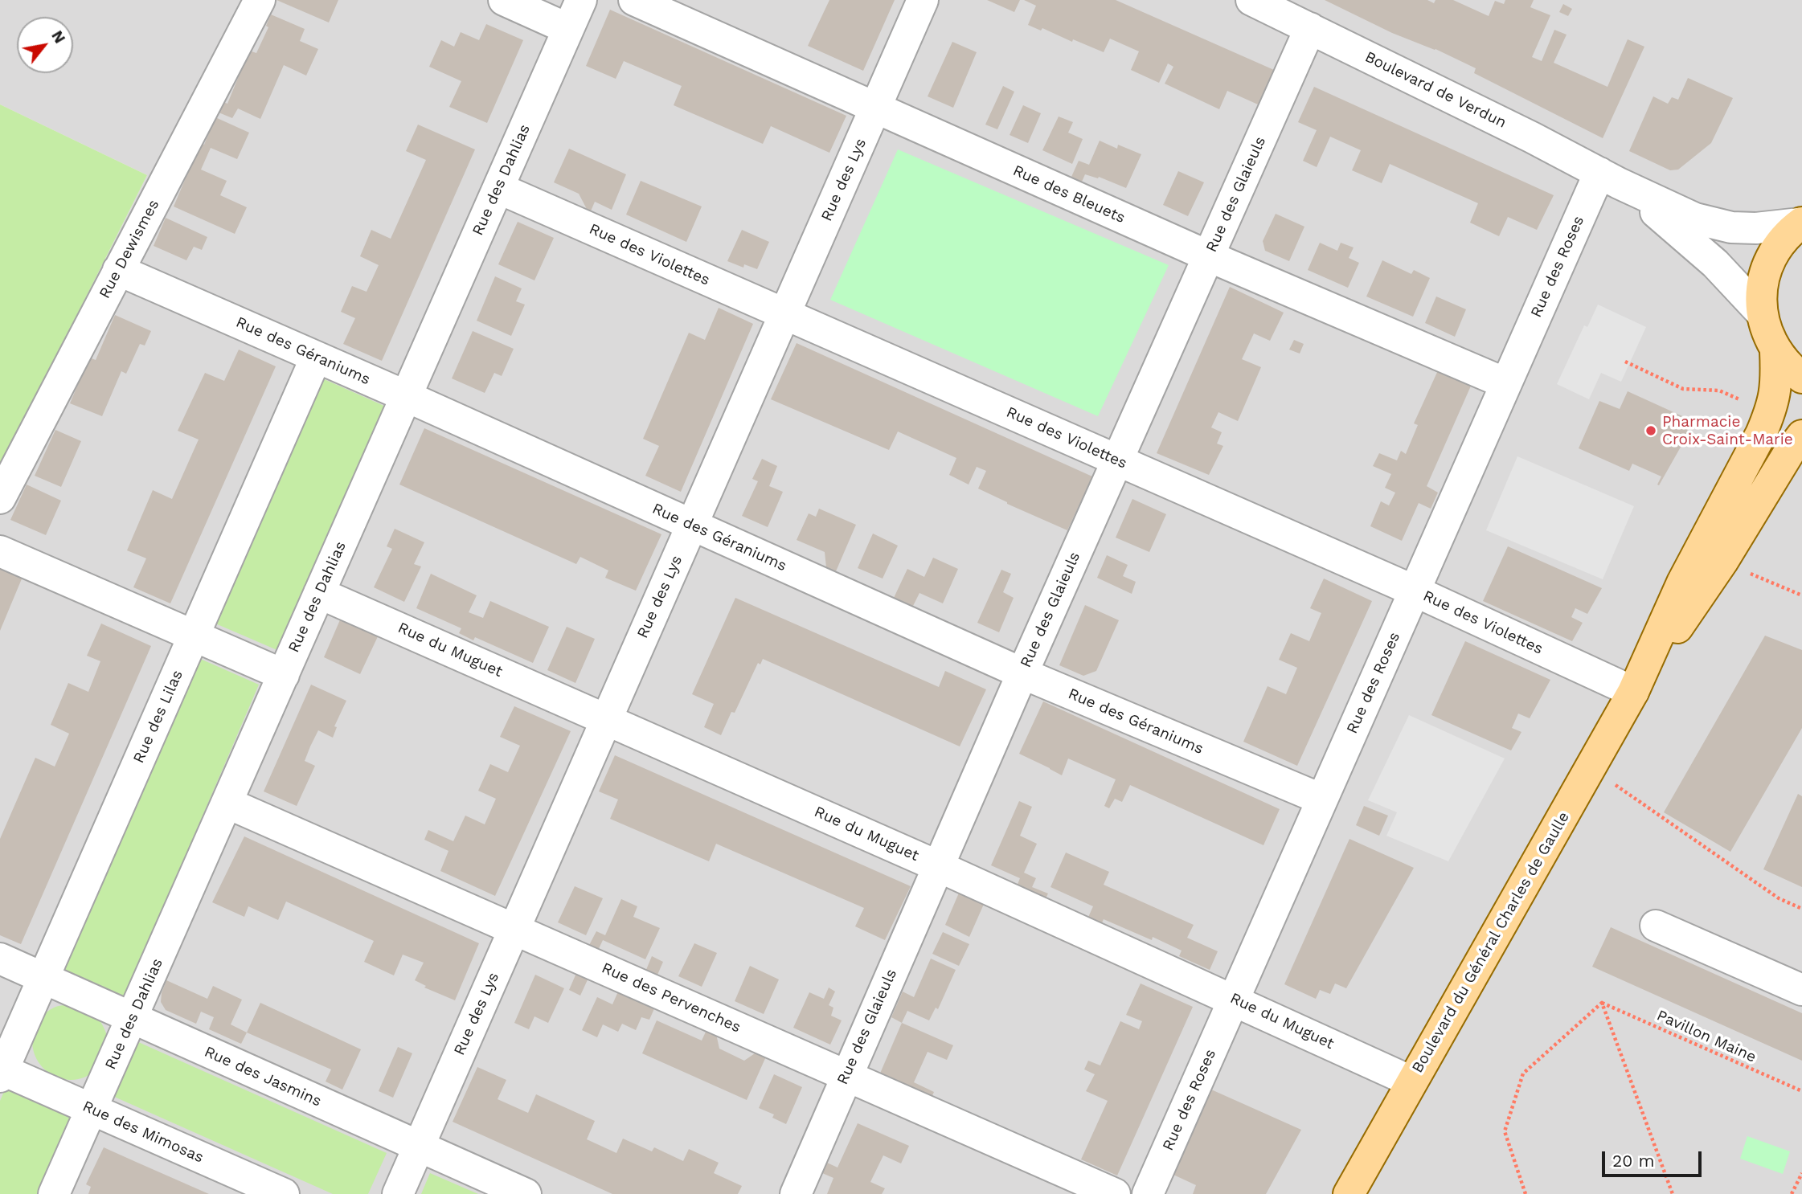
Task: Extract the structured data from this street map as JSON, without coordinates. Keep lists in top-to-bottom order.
{
  "streets": {
    "main road": ["Boulevard du Général Charles de Gaulle"],
    "street": [
      "Boulevard de Verdun",
      "Rue des Dahlias",
      "Rue des Lys",
      "Rue des Bleuets",
      "Rue des Glaieuls",
      "Rue Dewismes",
      "Rue des Violettes",
      "Rue des Roses",
      "Rue des Géraniums",
      "Rue du Muguet",
      "Rue des Lilas",
      "Rue des Pervenches",
      "Rue des Jasmins",
      "Rue des Mimosas"
    ],
    "path": ["Pavillon Maine"]
  },
  "crossings": [
    ["Boulevard de Verdun", "Rue des Glaieuls"],
    ["Boulevard de Verdun", "Rue des Roses"],
    ["Rue des Dahlias", "Rue des Violettes"],
    ["Rue des Dahlias", "Rue des Géraniums"],
    ["Rue des Dahlias", "Rue du Muguet"],
    ["Rue des Dahlias", "Rue des Pervenches"],
    ["Rue des Dahlias", "Rue des Jasmins"],
    ["Rue des Dahlias", "Rue des Mimosas"],
    ["Rue des Lys", "Rue des Bleuets"],
    ["Rue des Lys", "Rue des Violettes"],
    ["Rue des Lys", "Rue des Géraniums"],
    ["Rue des Lys", "Rue du Muguet"],
    ["Rue des Lys", "Rue des Pervenches"],
    ["Rue des Lys", "Rue des Jasmins"],
    ["Rue des Bleuets", "Rue des Glaieuls"],
    ["Rue des Bleuets", "Rue des Roses"],
    ["Rue des Glaieuls", "Rue des Violettes"],
    ["Rue des Glaieuls", "Rue des Géraniums"],
    ["Rue des Glaieuls", "Rue du Muguet"],
    ["Rue des Glaieuls", "Rue des Pervenches"],
    ["Rue Dewismes", "Rue des Géraniums"],
    ["Rue des Violettes", "Rue des Roses"],
    ["Rue des Violettes", "Boulevard du Général Charles de Gaulle"],
    ["Rue des Roses", "Rue des Géraniums"],
    ["Rue des Roses", "Rue du Muguet"],
    ["Rue des Géraniums", "Rue des Lilas"],
    ["Rue du Muguet", "Boulevard du Général Charles de Gaulle"],
    ["Rue des Lilas", "Rue des Jasmins"],
    ["Rue des Lilas", "Rue des Mimosas"]
  ],
  "places": ["Pharmacie Croix-Saint-Marie"],
  "scale_bar": "20 m",
  "north": "top right"
}
